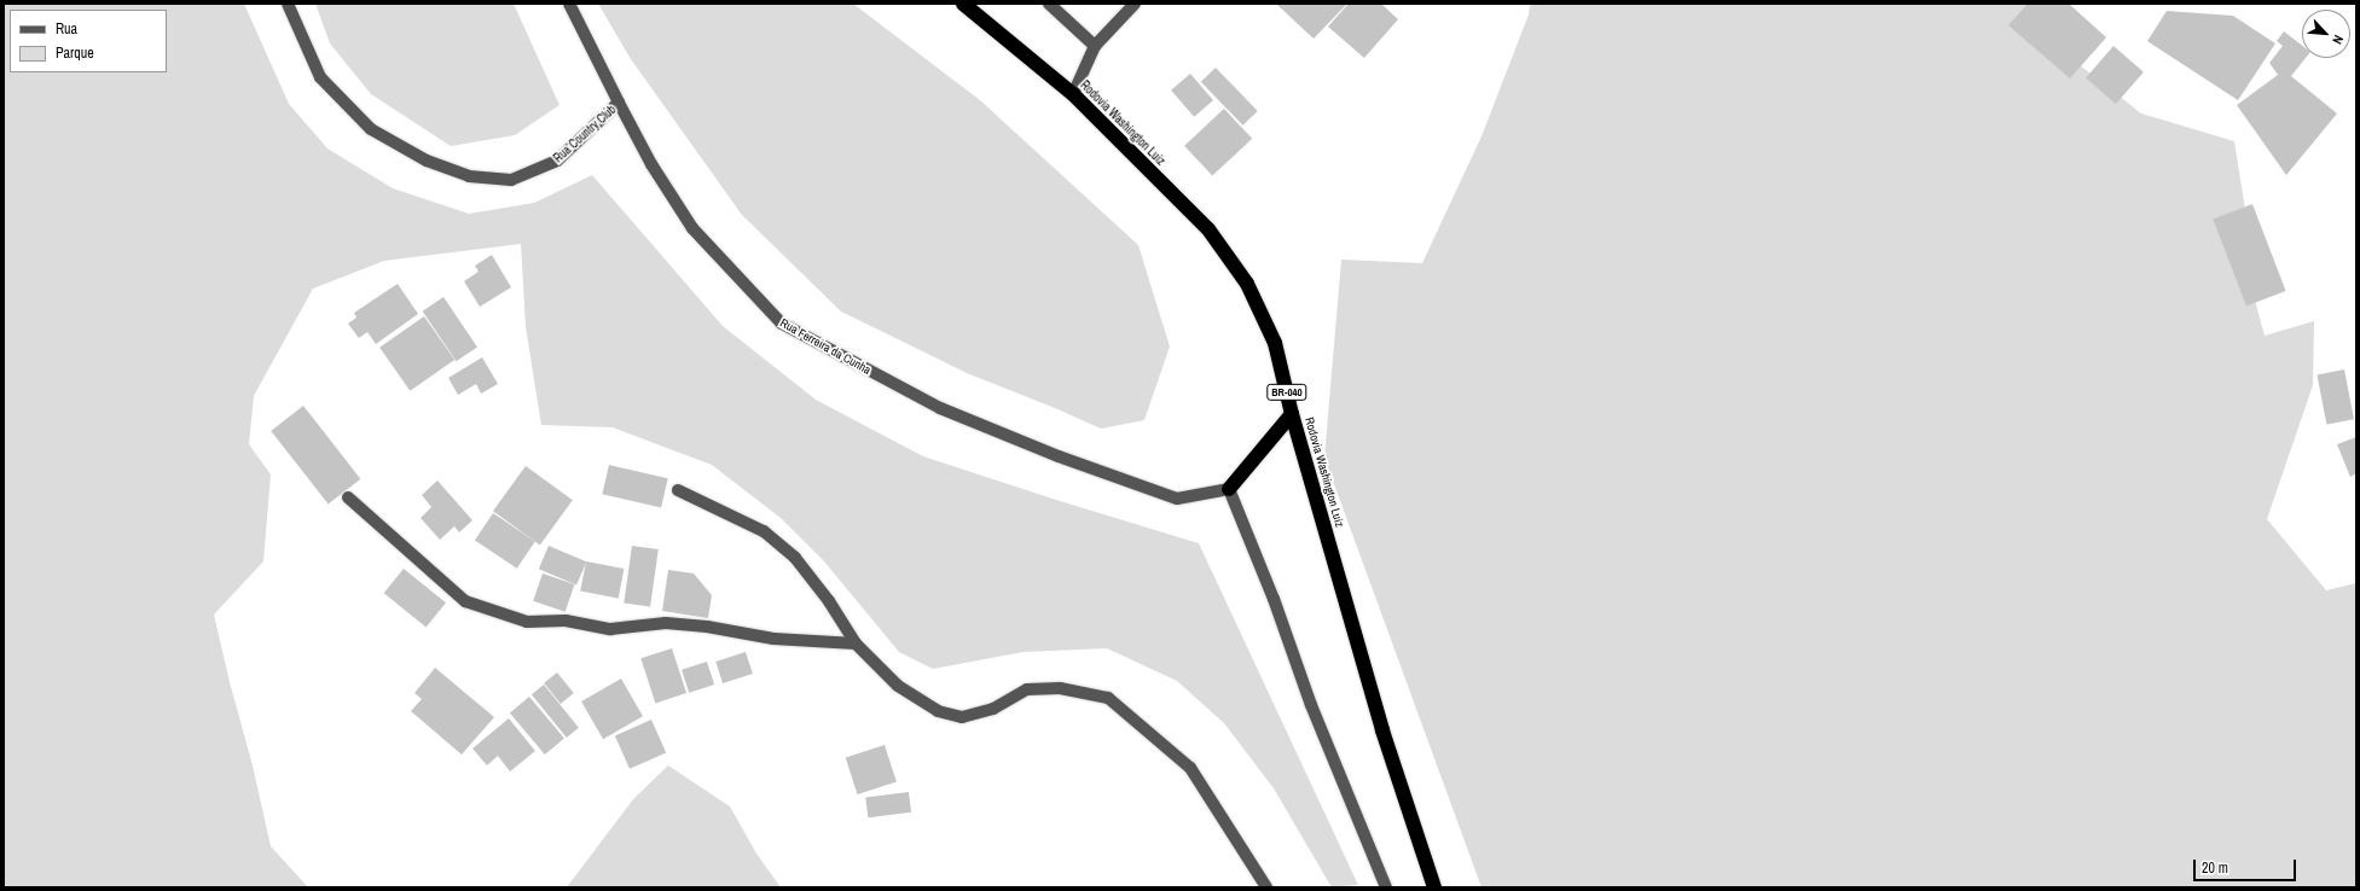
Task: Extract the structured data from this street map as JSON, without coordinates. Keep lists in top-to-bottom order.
{
  "streets": {
    "highway": ["Rodovia Washington Luiz", "BR-040"],
    "street": ["Rua Country Club", "Rua Ferreira da Cunha"]
  },
  "crossings": [
    ["Rua Country Club", "Rua Ferreira da Cunha"]
  ],
  "legend": ["Rua", "Parque"],
  "scale_bar": "20 m",
  "north": "bottom right"
}
